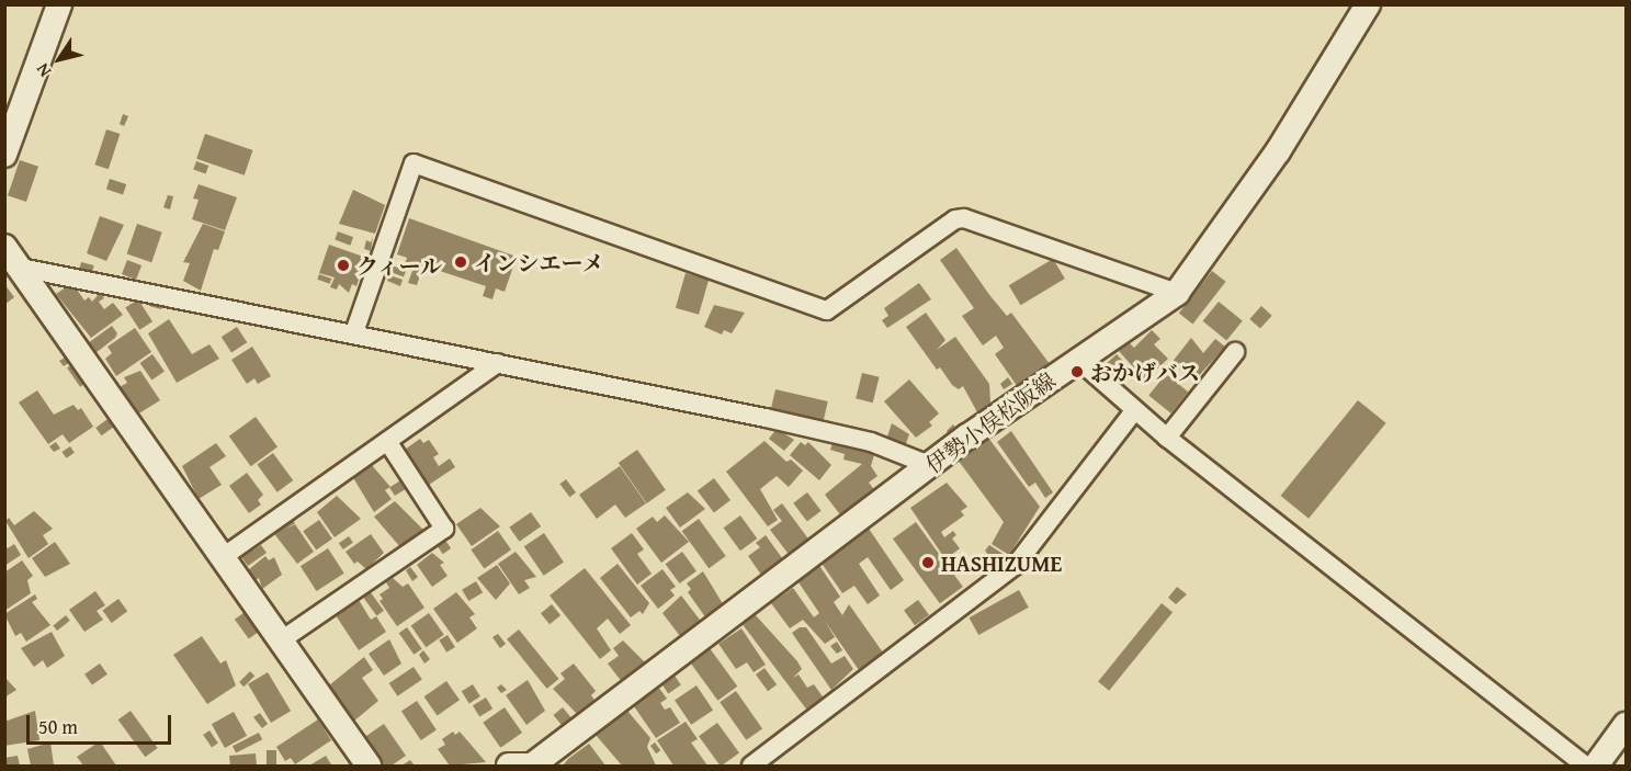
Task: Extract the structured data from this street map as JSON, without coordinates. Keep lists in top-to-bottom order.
{
  "streets": {
    "main road": ["伊勢小俣松阪線"]
  },
  "places": [
    "インシエーメ",
    "クィール",
    "おかげバス",
    "HASHIZUME"
  ],
  "scale_bar": "50 m",
  "north": "bottom left"
}
